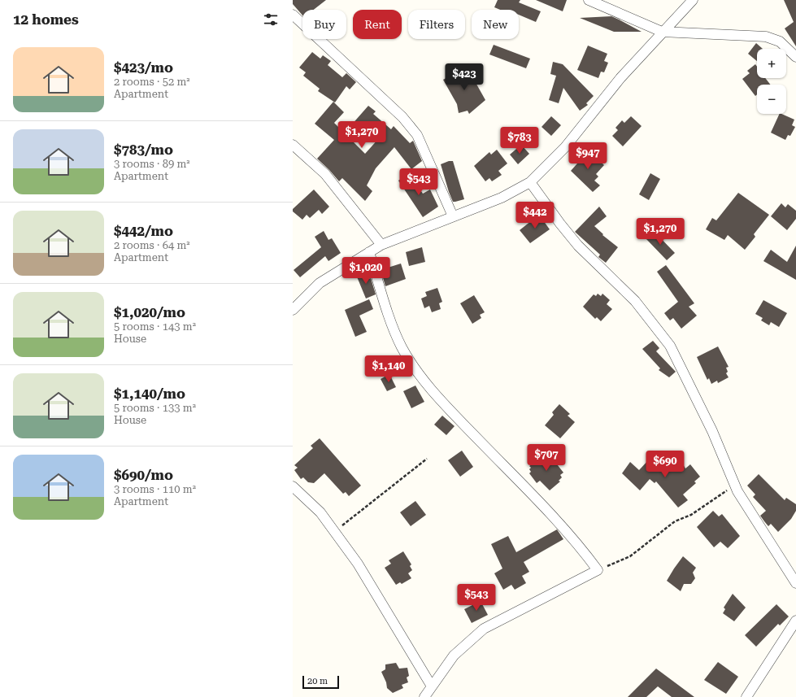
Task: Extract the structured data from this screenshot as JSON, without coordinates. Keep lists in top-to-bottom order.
{
  "scale_bar": "20 m",
  "page": {
    "heading": "12 homes",
    "chip": [
      "Buy",
      "Rent",
      "Filters",
      "New"
    ],
    "list": [
      {
        "name": "$423/mo",
        "note": "2 rooms · 52 m² · Apartment"
      },
      {
        "name": "$783/mo",
        "note": "3 rooms · 89 m² · Apartment"
      },
      {
        "name": "$442/mo",
        "note": "2 rooms · 64 m² · Apartment"
      },
      {
        "name": "$1,020/mo",
        "note": "5 rooms · 143 m² · House"
      },
      {
        "name": "$1,140/mo",
        "note": "5 rooms · 133 m² · House"
      },
      {
        "name": "$690/mo",
        "note": "3 rooms · 110 m² · Apartment"
      }
    ],
    "map_buttons": ["+", "−"],
    "price": [
      "$423",
      "$1,270",
      "$783",
      "$947",
      "$543",
      "$442",
      "$1,270",
      "$1,020",
      "$1,140",
      "$707",
      "$690",
      "$543"
    ],
    "scale": "20 m"
  }
}
